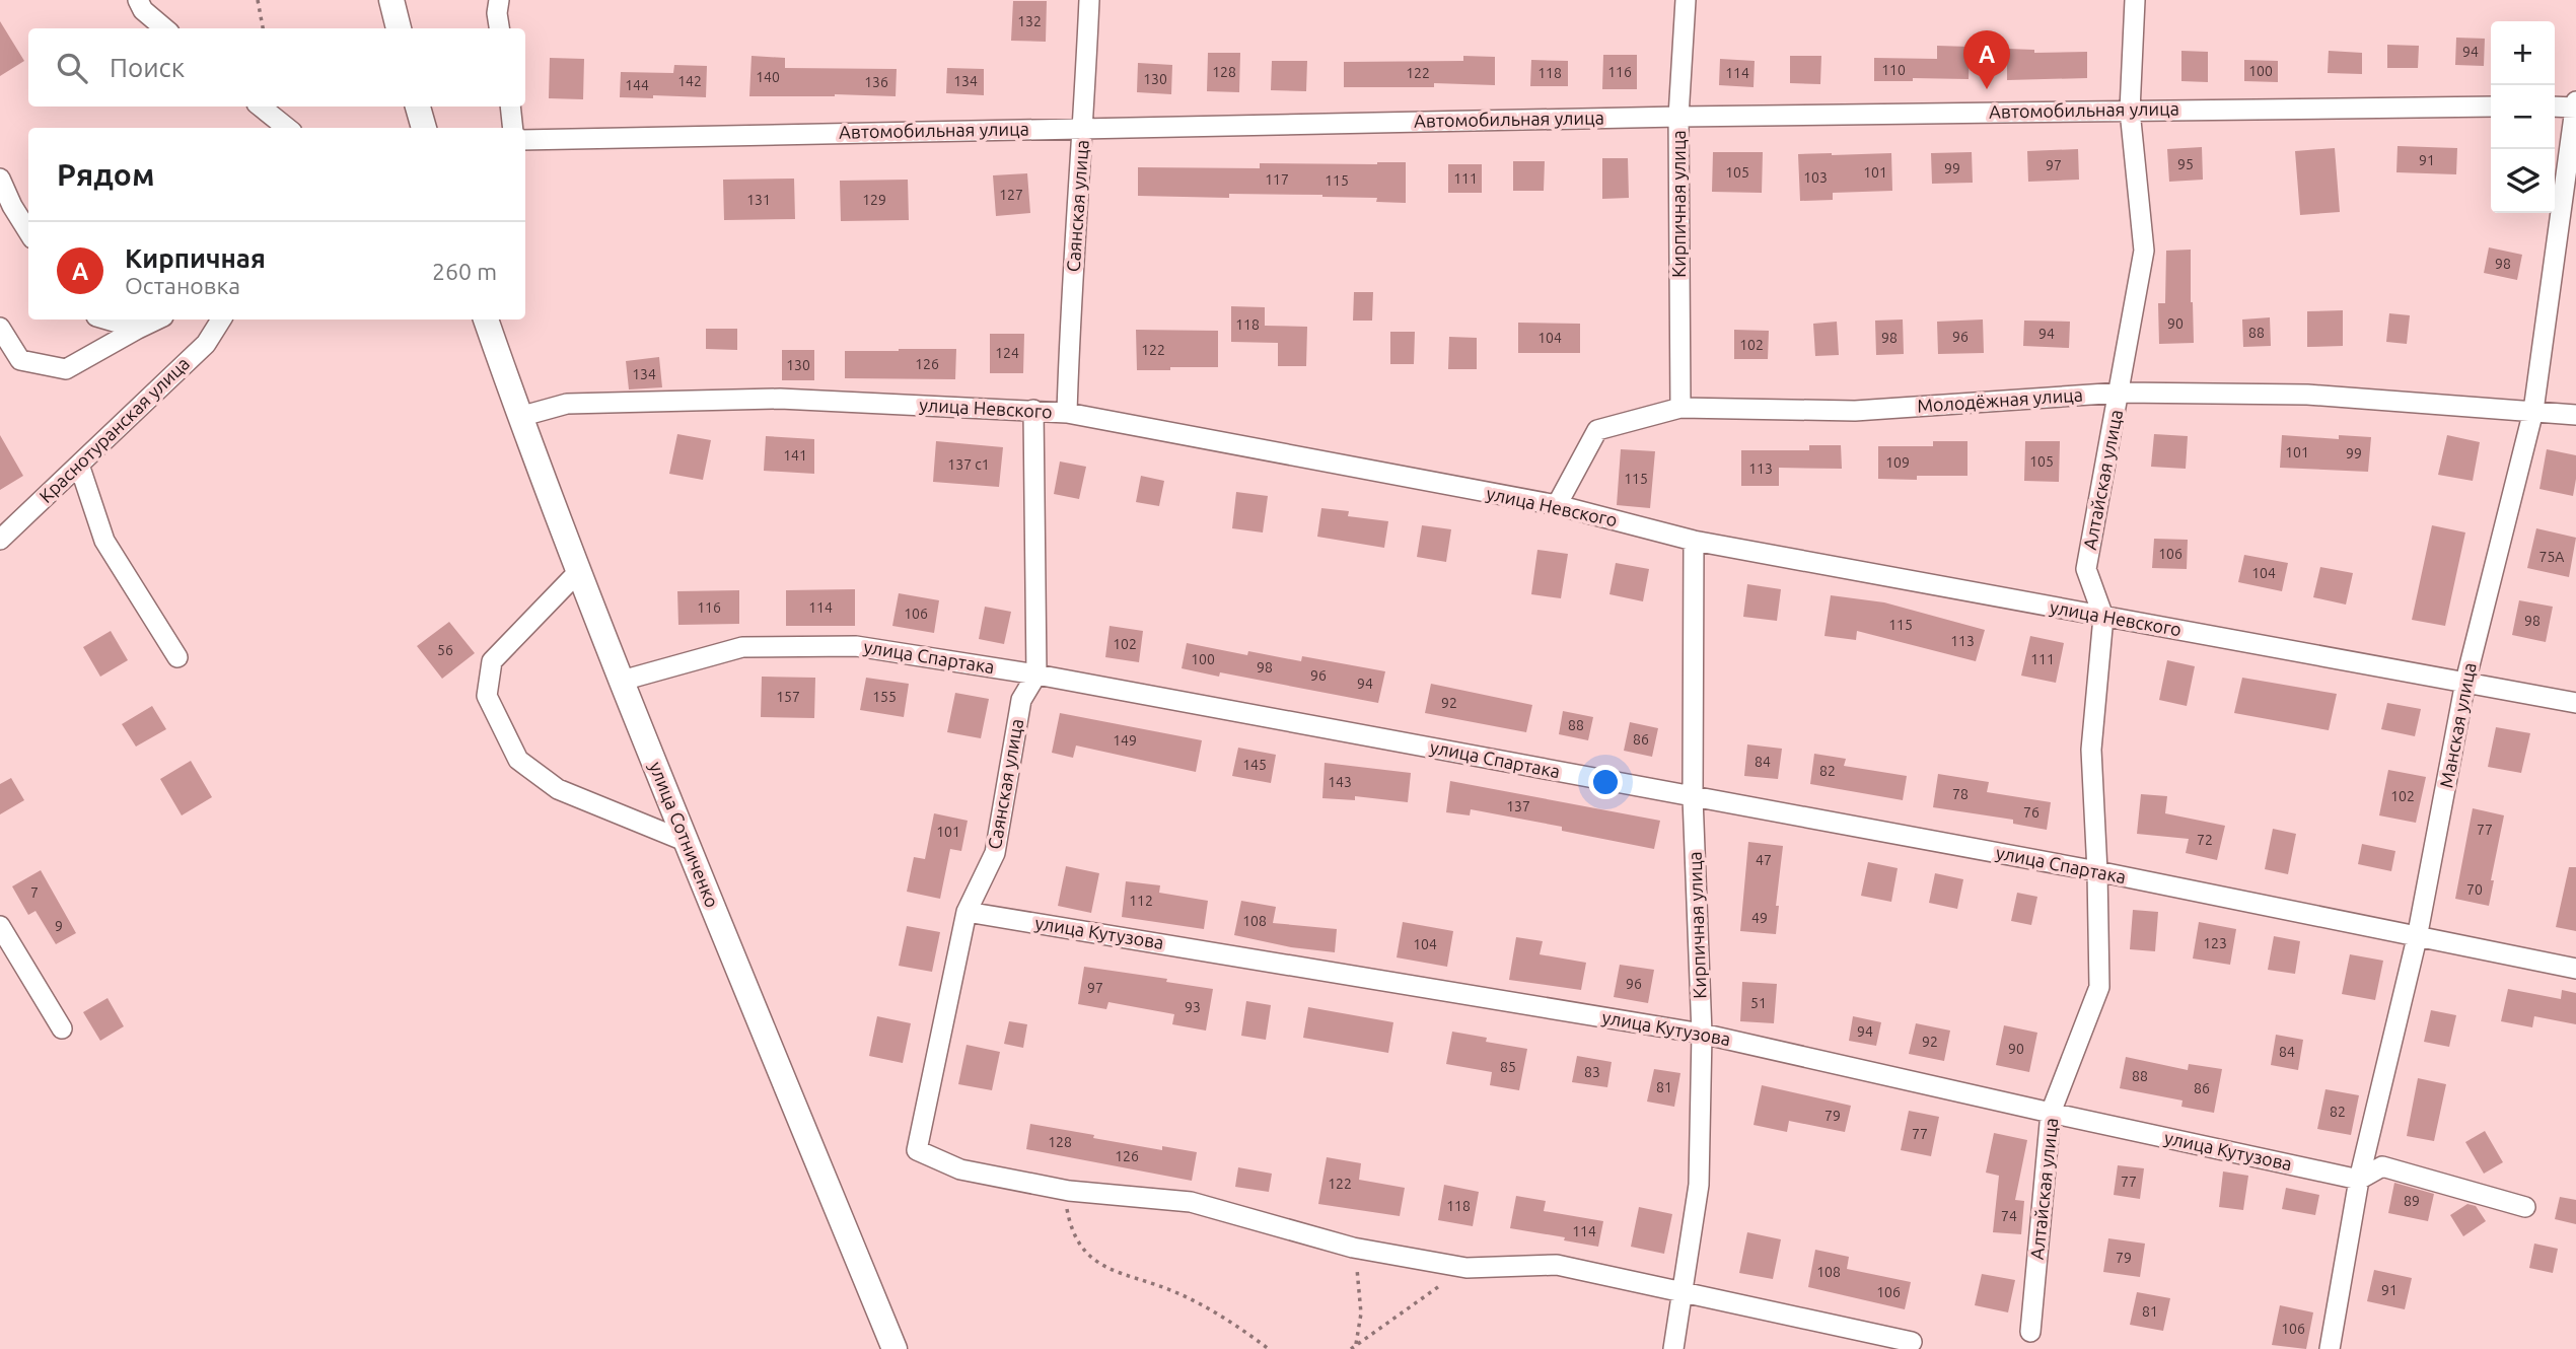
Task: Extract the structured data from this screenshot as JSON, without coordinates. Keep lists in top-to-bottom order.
{
  "streets": {
    "main road": ["улица Сотниченко"],
    "street": [
      "Автомобильная улица",
      "Кирпичная улица",
      "Саянская улица",
      "Молодёжная улица",
      "улица Невского",
      "Краснотуранская улица",
      "Алтайская улица",
      "улица Спартака",
      "Манская улица",
      "улица Кутузова"
    ]
  },
  "crossings": [
    ["Автомобильная улица", "Кирпичная улица"],
    ["Автомобильная улица", "Саянская улица"],
    ["Автомобильная улица", "Алтайская улица"],
    ["Кирпичная улица", "Молодёжная улица"],
    ["Кирпичная улица", "улица Невского"],
    ["Кирпичная улица", "улица Спартака"],
    ["Кирпичная улица", "улица Кутузова"],
    ["Саянская улица", "улица Невского"],
    ["Саянская улица", "улица Спартака"],
    ["Саянская улица", "улица Кутузова"],
    ["Молодёжная улица", "улица Невского"],
    ["Молодёжная улица", "Алтайская улица"],
    ["Молодёжная улица", "Манская улица"],
    ["улица Невского", "Алтайская улица"],
    ["улица Невского", "Манская улица"],
    ["улица Невского", "улица Сотниченко"],
    ["Алтайская улица", "улица Спартака"],
    ["Алтайская улица", "улица Кутузова"],
    ["улица Спартака", "Манская улица"],
    ["улица Спартака", "улица Сотниченко"],
    ["Манская улица", "улица Кутузова"]
  ],
  "house_numbers": [
    "132",
    "94",
    "110",
    "100",
    "128",
    "116",
    "122",
    "118",
    "114",
    "140",
    "130",
    "142",
    "134",
    "136",
    "144",
    "91",
    "95",
    "97",
    "99",
    "105",
    "101",
    "103",
    "111",
    "117",
    "115",
    "127",
    "131",
    "129",
    "98",
    "90",
    "118",
    "88",
    "94",
    "96",
    "104",
    "98",
    "102",
    "122",
    "124",
    "126",
    "130",
    "134",
    "101",
    "99",
    "141",
    "105",
    "109",
    "137 с1",
    "113",
    "115",
    "106",
    "75А",
    "104",
    "116",
    "114",
    "106",
    "98",
    "115",
    "113",
    "102",
    "56",
    "100",
    "111",
    "98",
    "96",
    "94",
    "157",
    "155",
    "92",
    "88",
    "86",
    "149",
    "84",
    "145",
    "82",
    "143",
    "78",
    "102",
    "137",
    "76",
    "77",
    "101",
    "72",
    "47",
    "70",
    "7",
    "112",
    "49",
    "108",
    "9",
    "123",
    "104",
    "96",
    "97",
    "51",
    "93",
    "94",
    "92",
    "90",
    "84",
    "85",
    "83",
    "88",
    "81",
    "86",
    "82",
    "79",
    "77",
    "128",
    "126",
    "77",
    "122",
    "89",
    "118",
    "74",
    "114",
    "79",
    "108",
    "91",
    "106",
    "81",
    "106"
  ],
  "page": {
    "map_buttons": ["+", "−"],
    "search": "Поиск",
    "pins": "A",
    "heading": "Рядом",
    "list": [
      {
        "mark": "A",
        "name": "Кирпичная",
        "note": "Остановка",
        "value": "260 m"
      }
    ]
  }
}
